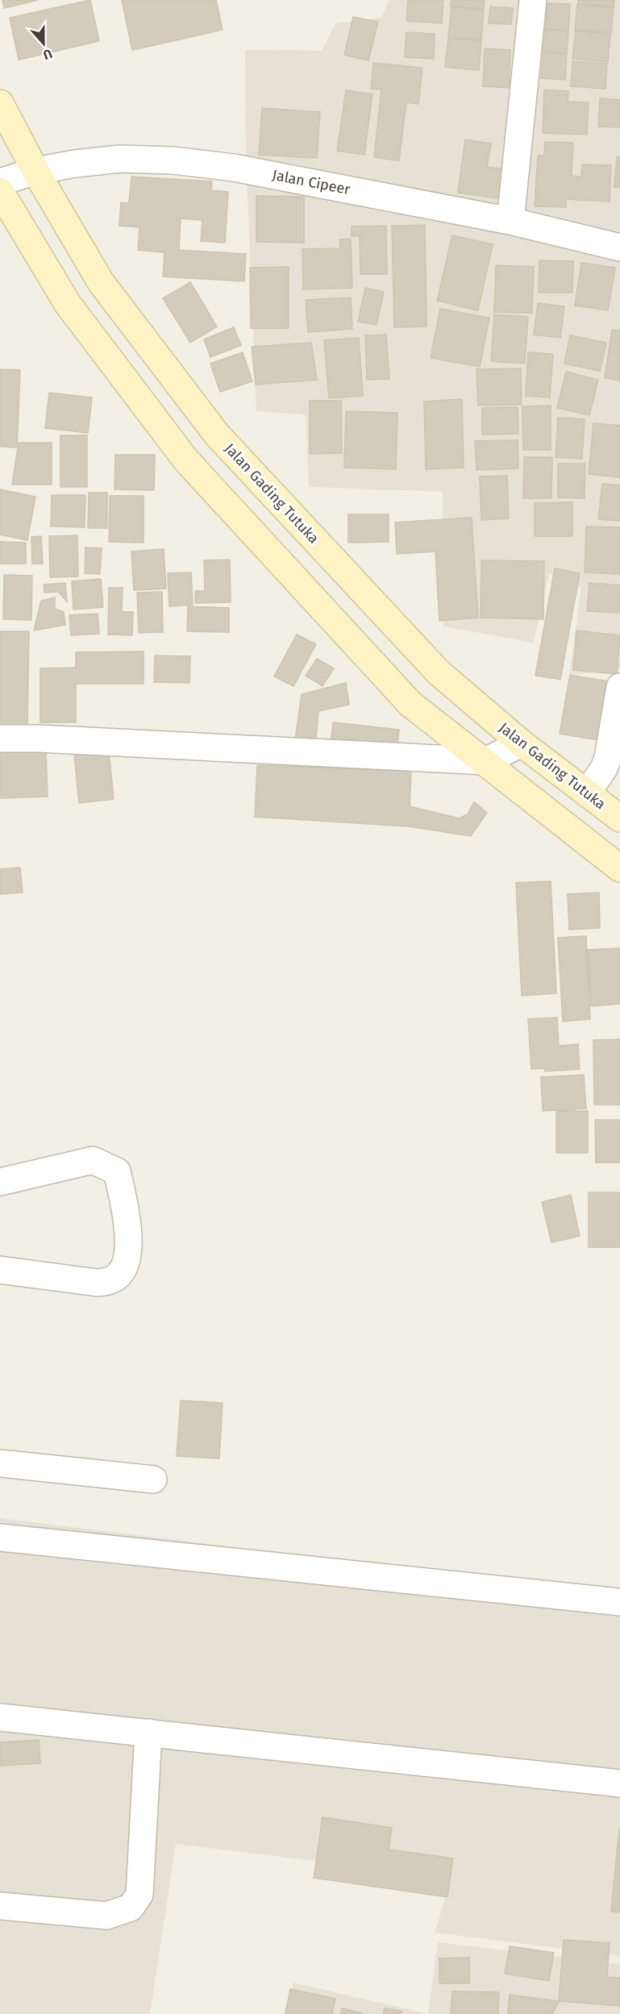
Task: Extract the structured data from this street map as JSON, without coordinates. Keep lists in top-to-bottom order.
{
  "streets": {
    "main road": ["Jalan Gading Tutuka"],
    "street": ["Jalan Cipeer"]
  },
  "crossings": [
    ["Jalan Cipeer", "Jalan Gading Tutuka"]
  ],
  "north": "bottom"
}
